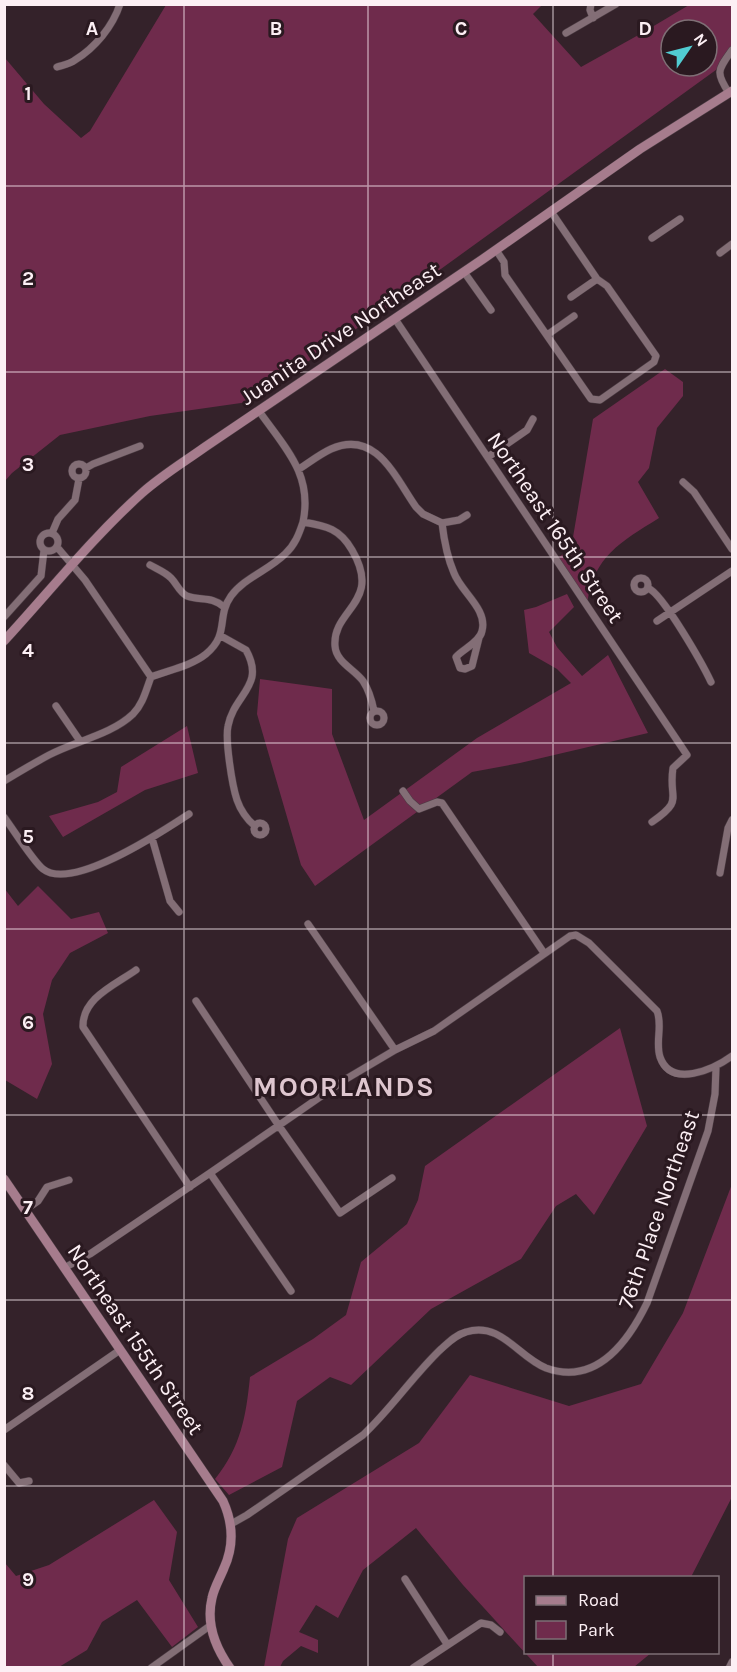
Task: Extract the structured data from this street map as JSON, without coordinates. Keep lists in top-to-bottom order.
{
  "streets": {
    "main road": ["Juanita Drive Northeast", "Northeast 155th Street"],
    "street": ["Northeast 165th Street", "76th Place Northeast"]
  },
  "crossings": [
    ["Juanita Drive Northeast", "Northeast 165th Street"],
    ["76th Place Northeast", "Northeast 155th Street"]
  ],
  "districts": ["MOORLANDS"],
  "legend": ["Road", "Park"],
  "north": "top right",
  "grid": {
    "columns": [
      "A",
      "B",
      "C",
      "D"
    ],
    "rows": [
      "1",
      "2",
      "3",
      "4",
      "5",
      "6",
      "7",
      "8",
      "9"
    ]
  }
}
